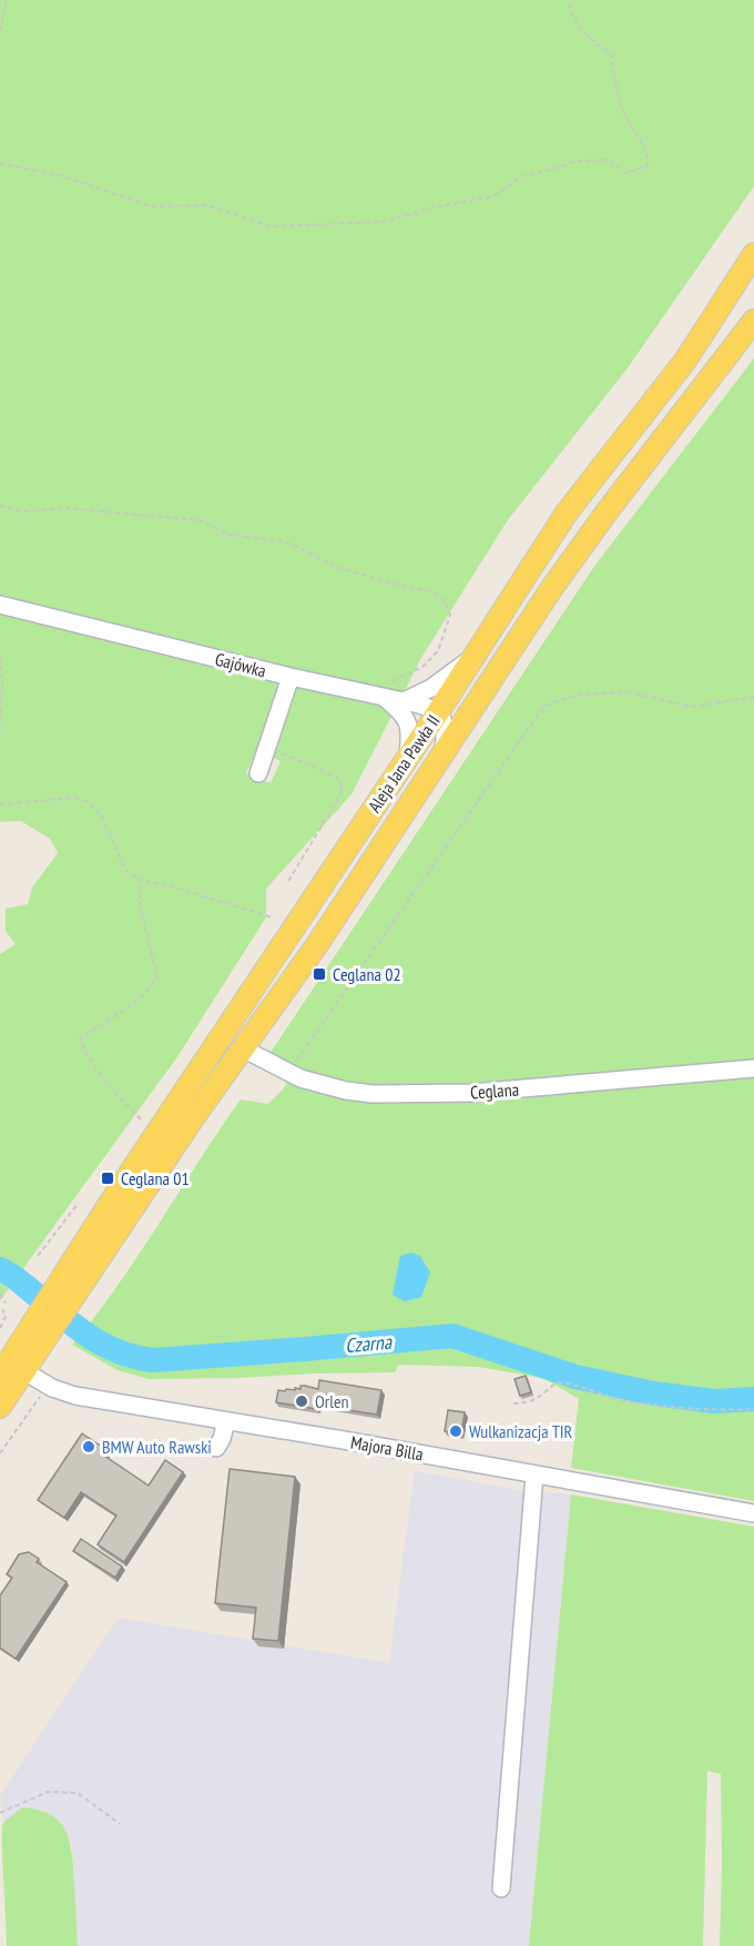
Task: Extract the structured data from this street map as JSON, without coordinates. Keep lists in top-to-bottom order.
{
  "streets": {
    "main road": ["Aleja Jana Pawła II"],
    "street": ["Gajówka", "Ceglana", "Majora Billa"]
  },
  "crossings": [
    ["Gajówka", "Aleja Jana Pawła II"],
    ["Aleja Jana Pawła II", "Ceglana"]
  ],
  "water": ["Czarna"],
  "places": {
    "transit": ["Ceglana 02", "Ceglana 01"],
    "other": ["Orlen", "Wulkanizacja TIR", "BMW Auto Rawski"]
  }
}
